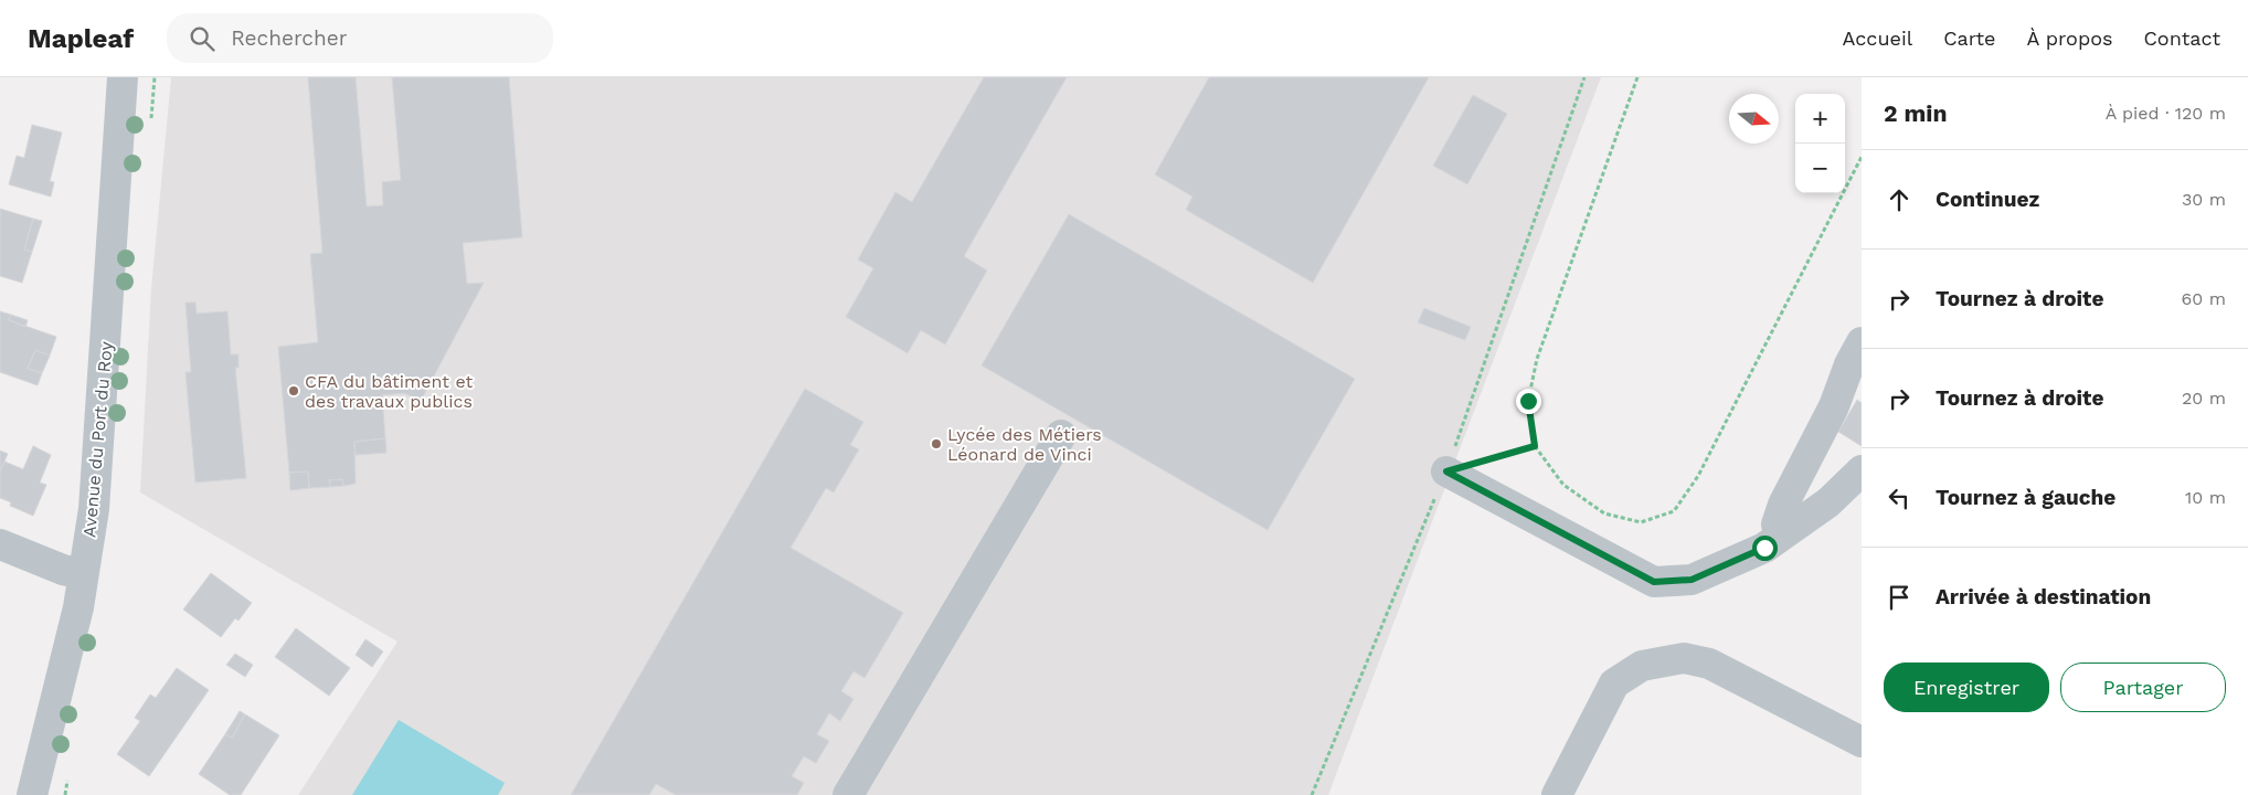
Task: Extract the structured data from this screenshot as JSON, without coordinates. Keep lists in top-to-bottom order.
{
  "streets": {
    "street": ["Avenue du Port du Roy"]
  },
  "places": ["CFA du bâtiment et des travaux publics", "Lycée des Métiers Léonard de Vinci"],
  "north": "right",
  "page": {
    "header": "Mapleaf",
    "search": "Rechercher",
    "nav": [
      "Accueil",
      "Carte",
      "À propos",
      "Contact"
    ],
    "heading": ["2 min", "À pied · 120 m"],
    "map_buttons": ["+", "−"],
    "list": [
      ["Continuez", "30 m"],
      ["Tournez à droite", "60 m"],
      ["Tournez à droite", "20 m"],
      ["Tournez à gauche", "10 m"],
      "Arrivée à destination"
    ],
    "buttons": ["Enregistrer", "Partager"]
  }
}
